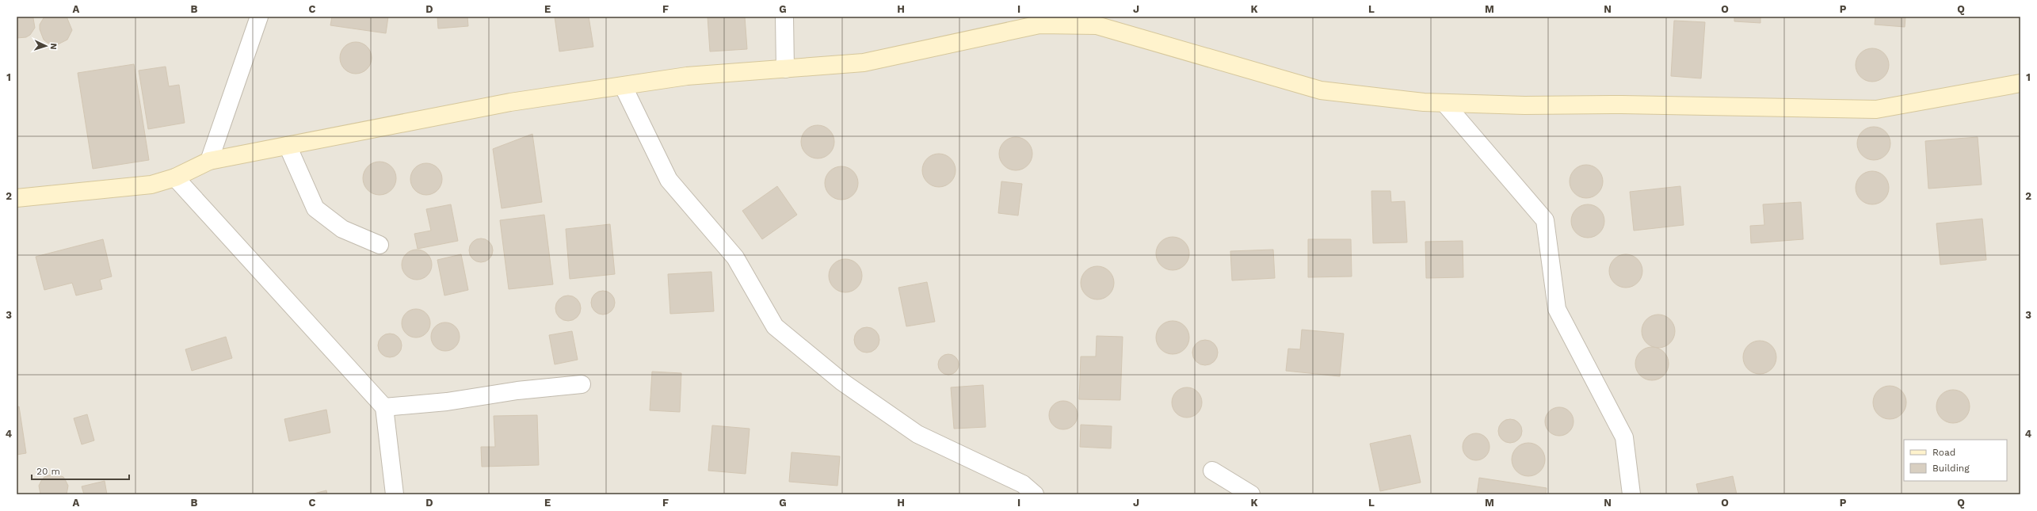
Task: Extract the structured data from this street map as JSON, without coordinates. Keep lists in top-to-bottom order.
{
  "legend": ["Road", "Building"],
  "scale_bar": "20 m",
  "north": "right",
  "grid": {
    "columns": [
      "A",
      "B",
      "C",
      "D",
      "E",
      "F",
      "G",
      "H",
      "I",
      "J",
      "K",
      "L",
      "M",
      "N",
      "O",
      "P",
      "Q"
    ],
    "rows": [
      "1",
      "2",
      "3",
      "4"
    ]
  }
}
